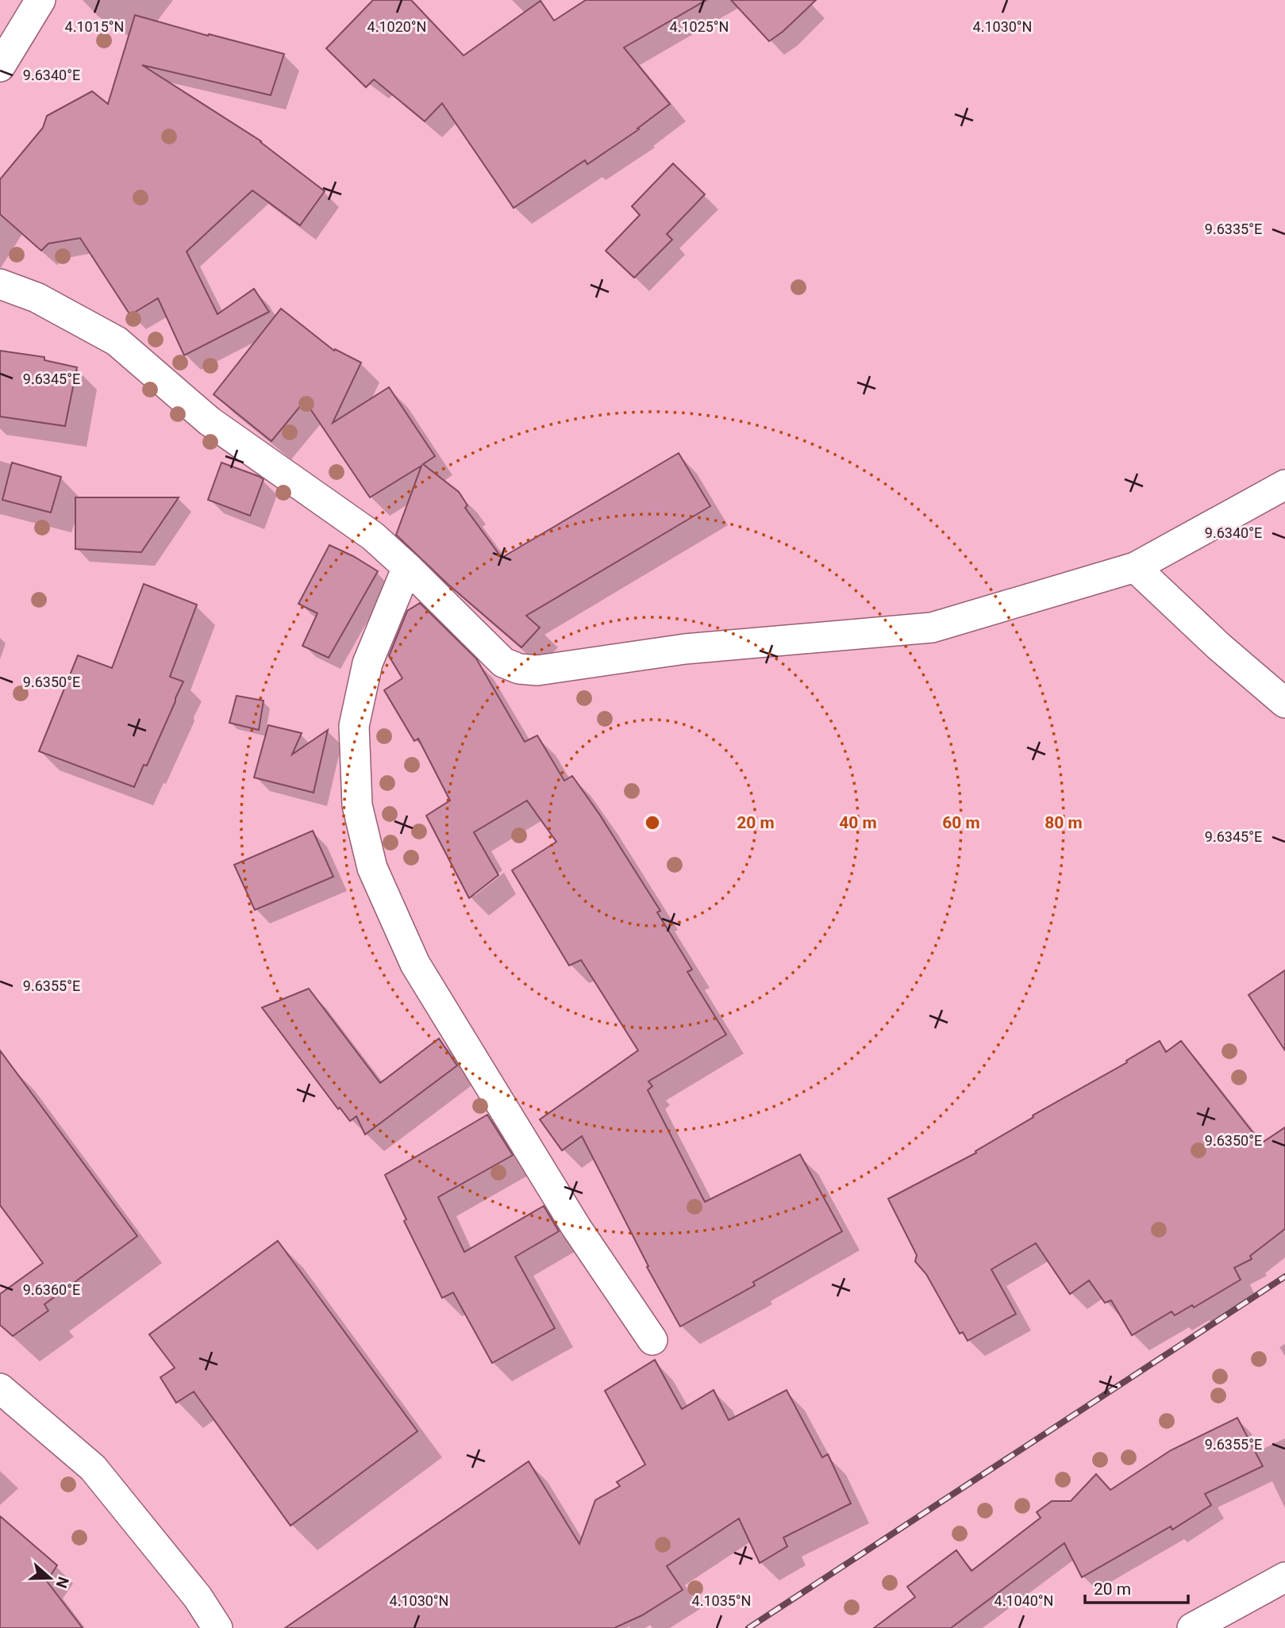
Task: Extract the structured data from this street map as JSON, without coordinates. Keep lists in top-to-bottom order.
{
  "scale_bar": "20 m",
  "north": "right",
  "coordinates": [
    "4.1025°N",
    "4.1015°N",
    "4.1020°N",
    "4.1030°N",
    "9.6340°E",
    "9.6335°E",
    "9.6345°E",
    "9.6350°E",
    "9.6355°E",
    "9.6360°E",
    "4.1035°N",
    "4.1040°N"
  ],
  "rings": [
    "20 m",
    "40 m",
    "60 m",
    "80 m"
  ]
}
